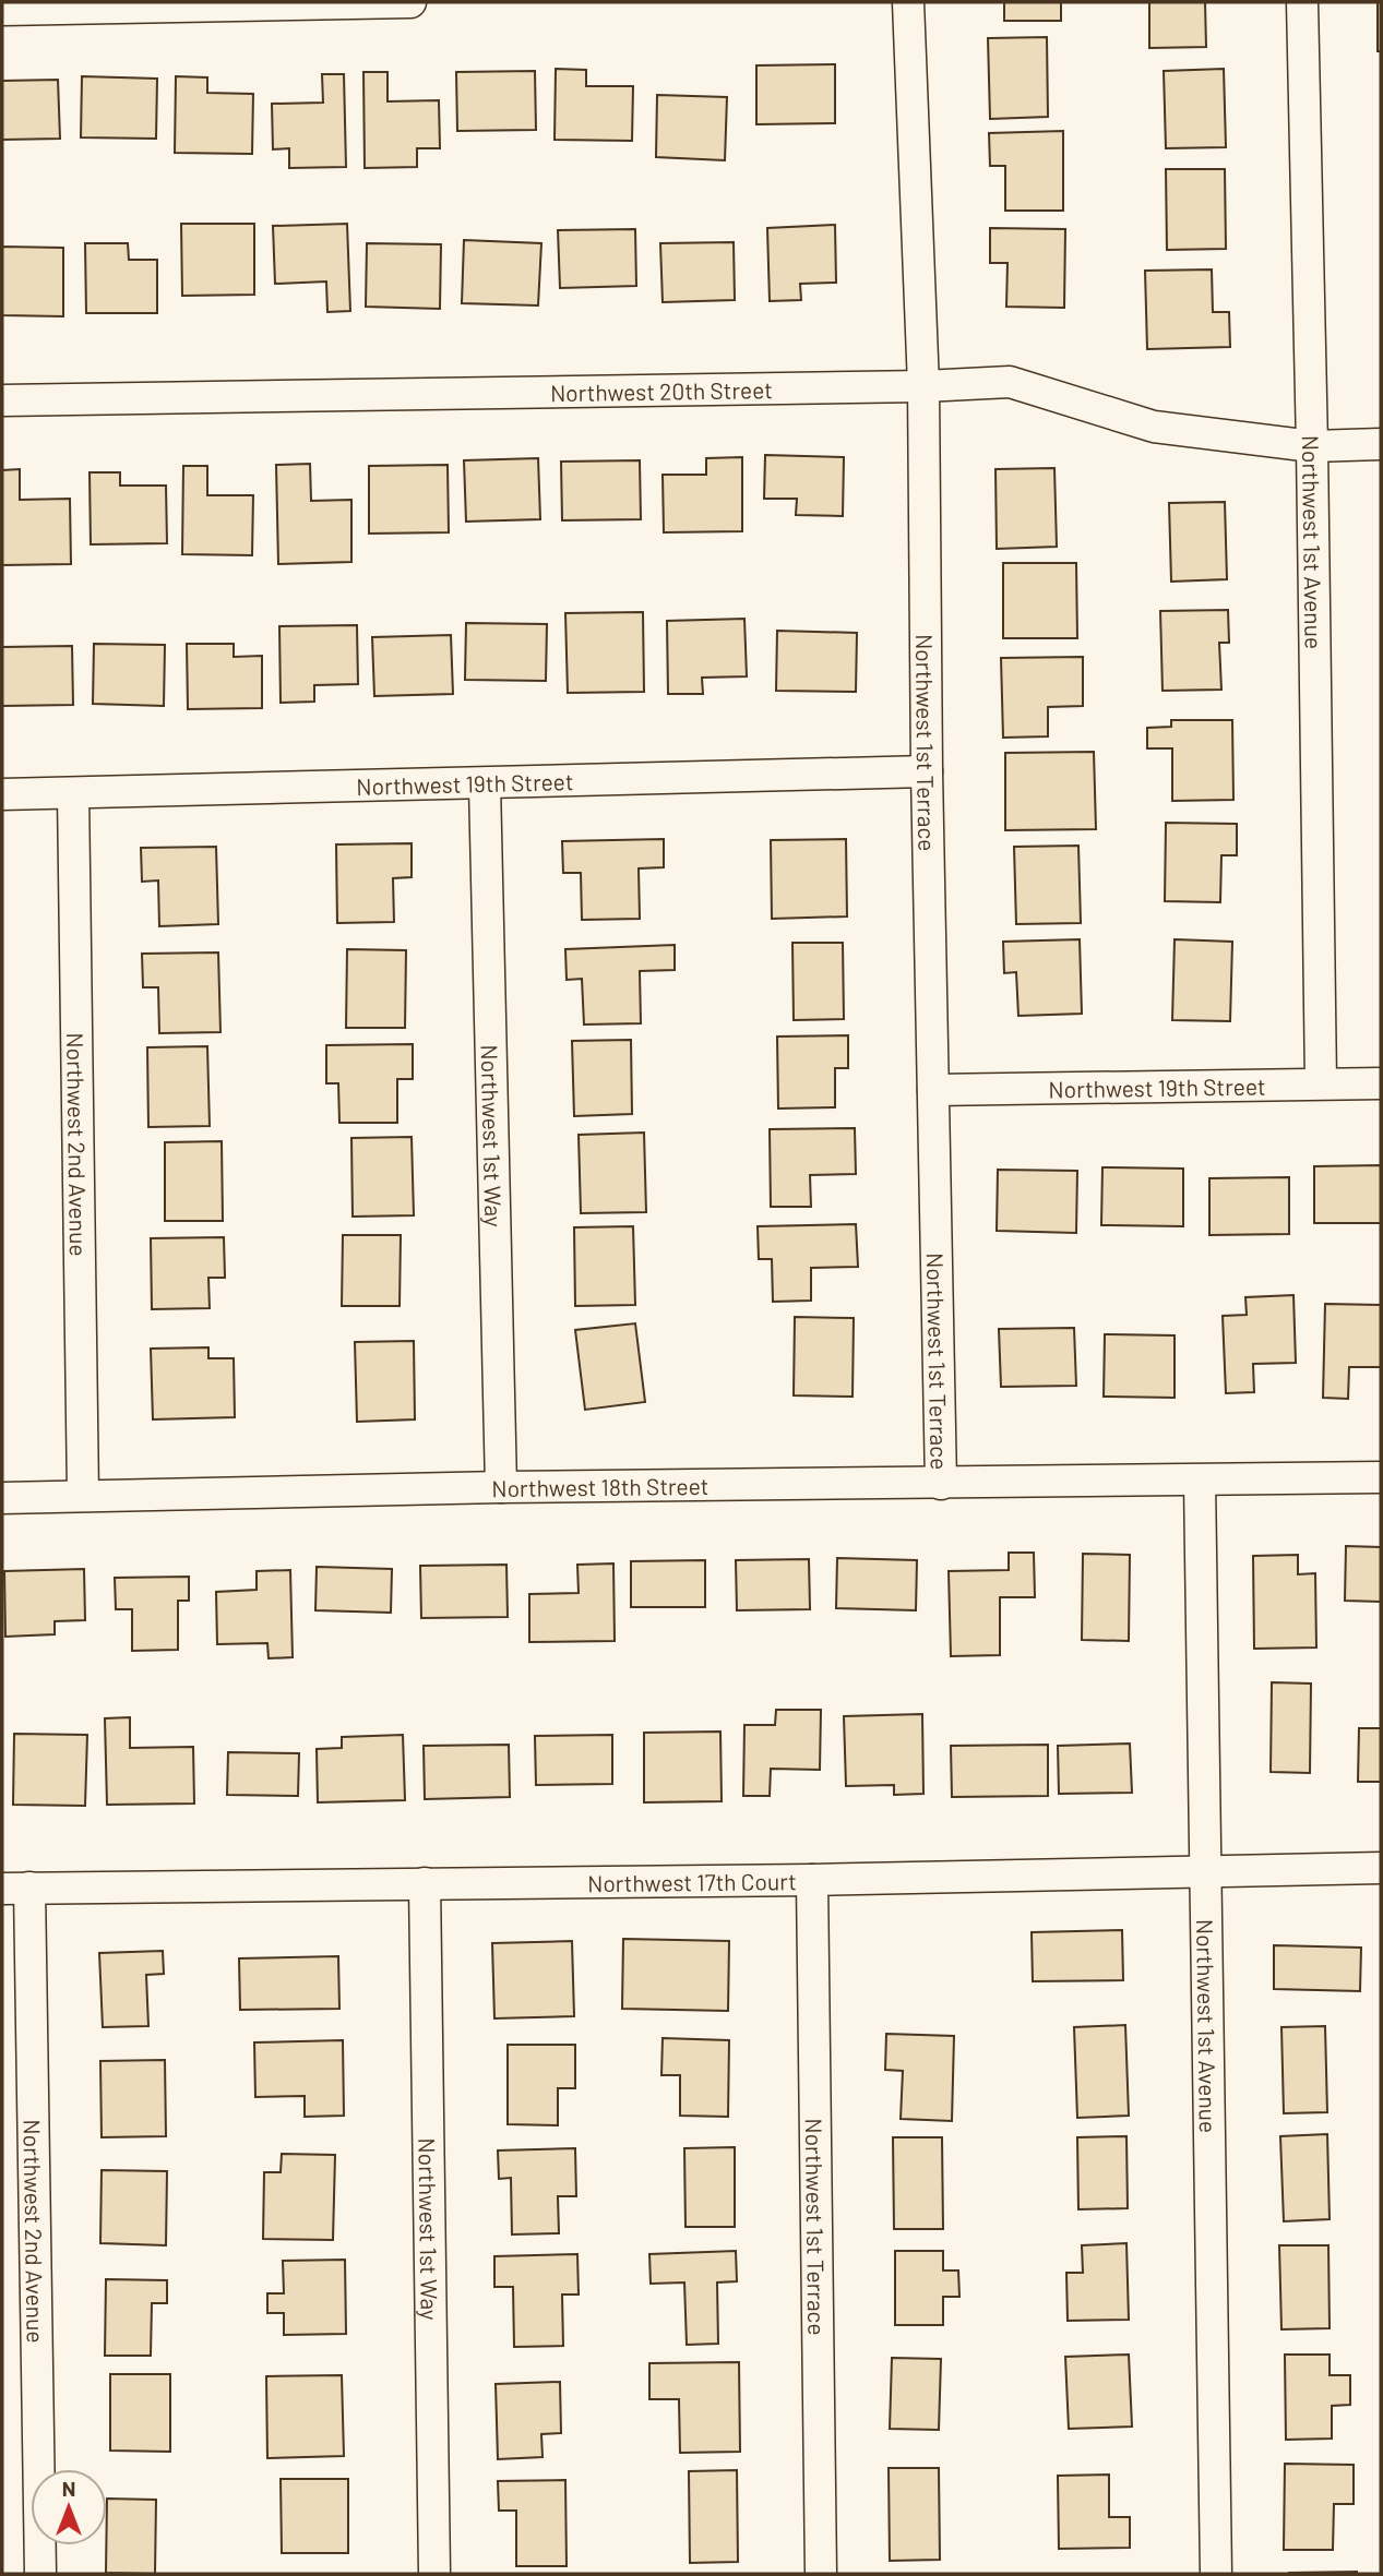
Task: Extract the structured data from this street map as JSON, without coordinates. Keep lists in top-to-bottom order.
{
  "streets": {
    "street": [
      "Northwest 20th Street",
      "Northwest 1st Avenue",
      "Northwest 1st Terrace",
      "Northwest 19th Street",
      "Northwest 1st Way",
      "Northwest 2nd Avenue",
      "Northwest 18th Street",
      "Northwest 17th Court"
    ]
  },
  "crossings": [
    ["Northwest 20th Street", "Northwest 1st Avenue"],
    ["Northwest 20th Street", "Northwest 1st Terrace"],
    ["Northwest 1st Avenue", "Northwest 19th Street"],
    ["Northwest 1st Avenue", "Northwest 18th Street"],
    ["Northwest 1st Avenue", "Northwest 17th Court"],
    ["Northwest 1st Terrace", "Northwest 19th Street"],
    ["Northwest 1st Terrace", "Northwest 18th Street"],
    ["Northwest 1st Terrace", "Northwest 17th Court"],
    ["Northwest 19th Street", "Northwest 1st Way"],
    ["Northwest 19th Street", "Northwest 2nd Avenue"],
    ["Northwest 1st Way", "Northwest 18th Street"],
    ["Northwest 1st Way", "Northwest 17th Court"],
    ["Northwest 2nd Avenue", "Northwest 18th Street"],
    ["Northwest 2nd Avenue", "Northwest 17th Court"]
  ],
  "north": "top"
}
